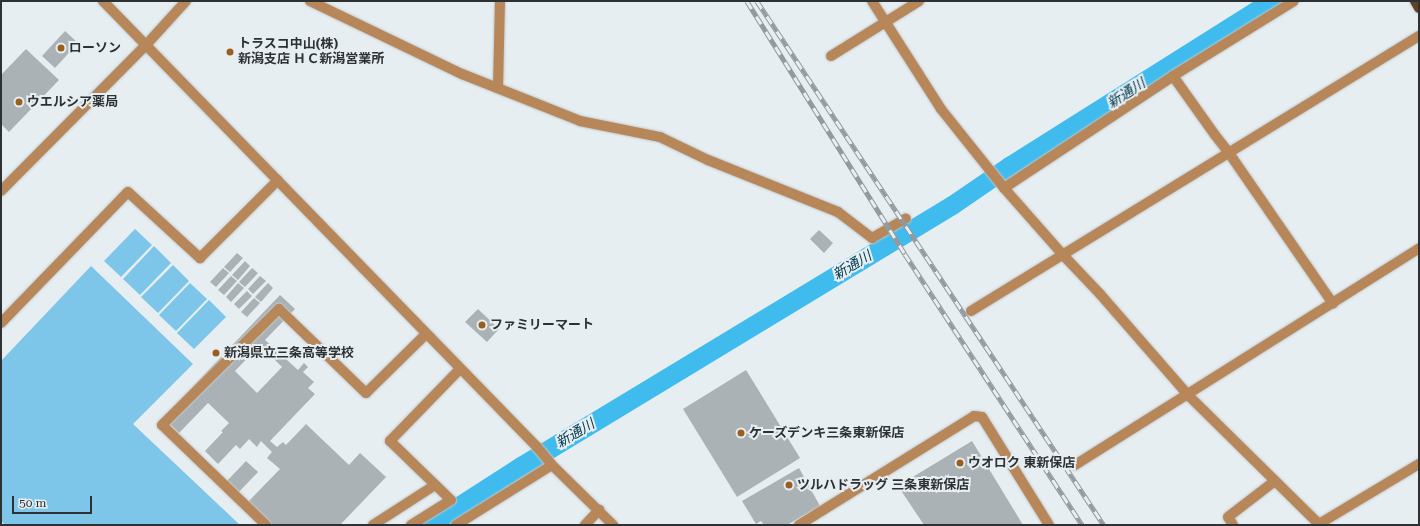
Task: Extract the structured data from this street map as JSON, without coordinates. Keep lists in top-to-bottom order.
{
  "water": ["新通川"],
  "places": [
    "ローソン",
    "トラスコ中山(株) 新潟支店 ＨＣ新潟営業所",
    "ウエルシア薬局",
    "ファミリーマート",
    "新潟県立三条高等学校",
    "ケーズデンキ三条東新保店",
    "ウオロク 東新保店",
    "ツルハドラッグ 三条東新保店"
  ],
  "scale_bar": "50 m"
}
